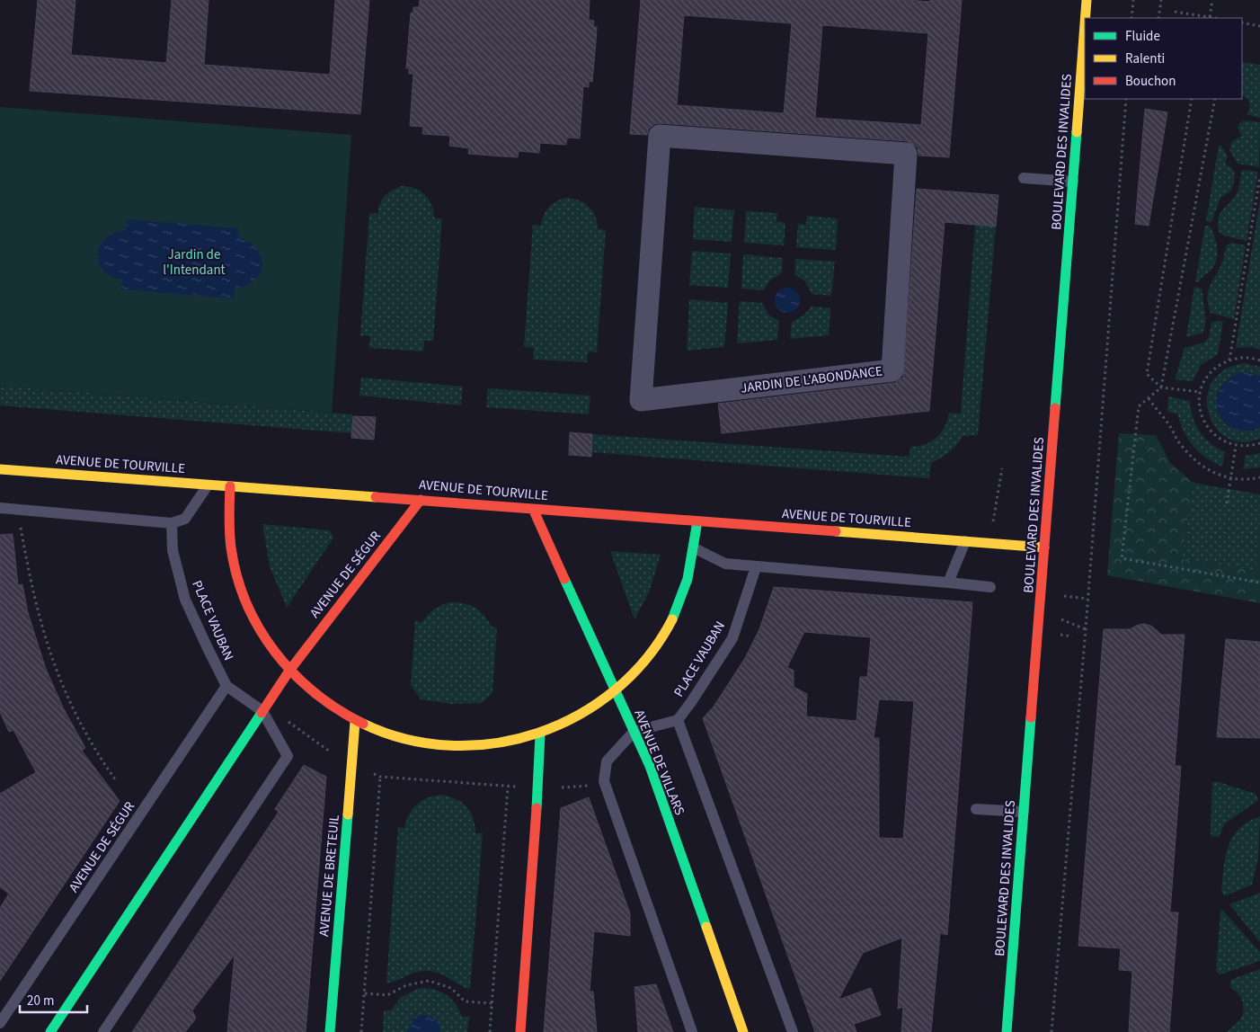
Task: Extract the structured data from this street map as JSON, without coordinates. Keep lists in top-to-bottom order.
{
  "streets": {
    "main road": [
      "BOULEVARD DES INVALIDES",
      "AVENUE DE TOURVILLE",
      "AVENUE DE SÉGUR",
      "AVENUE DE VILLARS",
      "AVENUE DE BRETEUIL"
    ],
    "street": ["JARDIN DE L'ABONDANCE"],
    "lane": ["PLACE VAUBAN"]
  },
  "crossings": [
    ["BOULEVARD DES INVALIDES", "AVENUE DE TOURVILLE"],
    ["AVENUE DE TOURVILLE", "AVENUE DE SÉGUR"],
    ["AVENUE DE TOURVILLE", "AVENUE DE VILLARS"],
    ["AVENUE DE SÉGUR", "PLACE VAUBAN"]
  ],
  "parks": ["Jardin de l'Intendant"],
  "legend": ["Fluide", "Ralenti", "Bouchon"],
  "scale_bar": "20 m"
}
